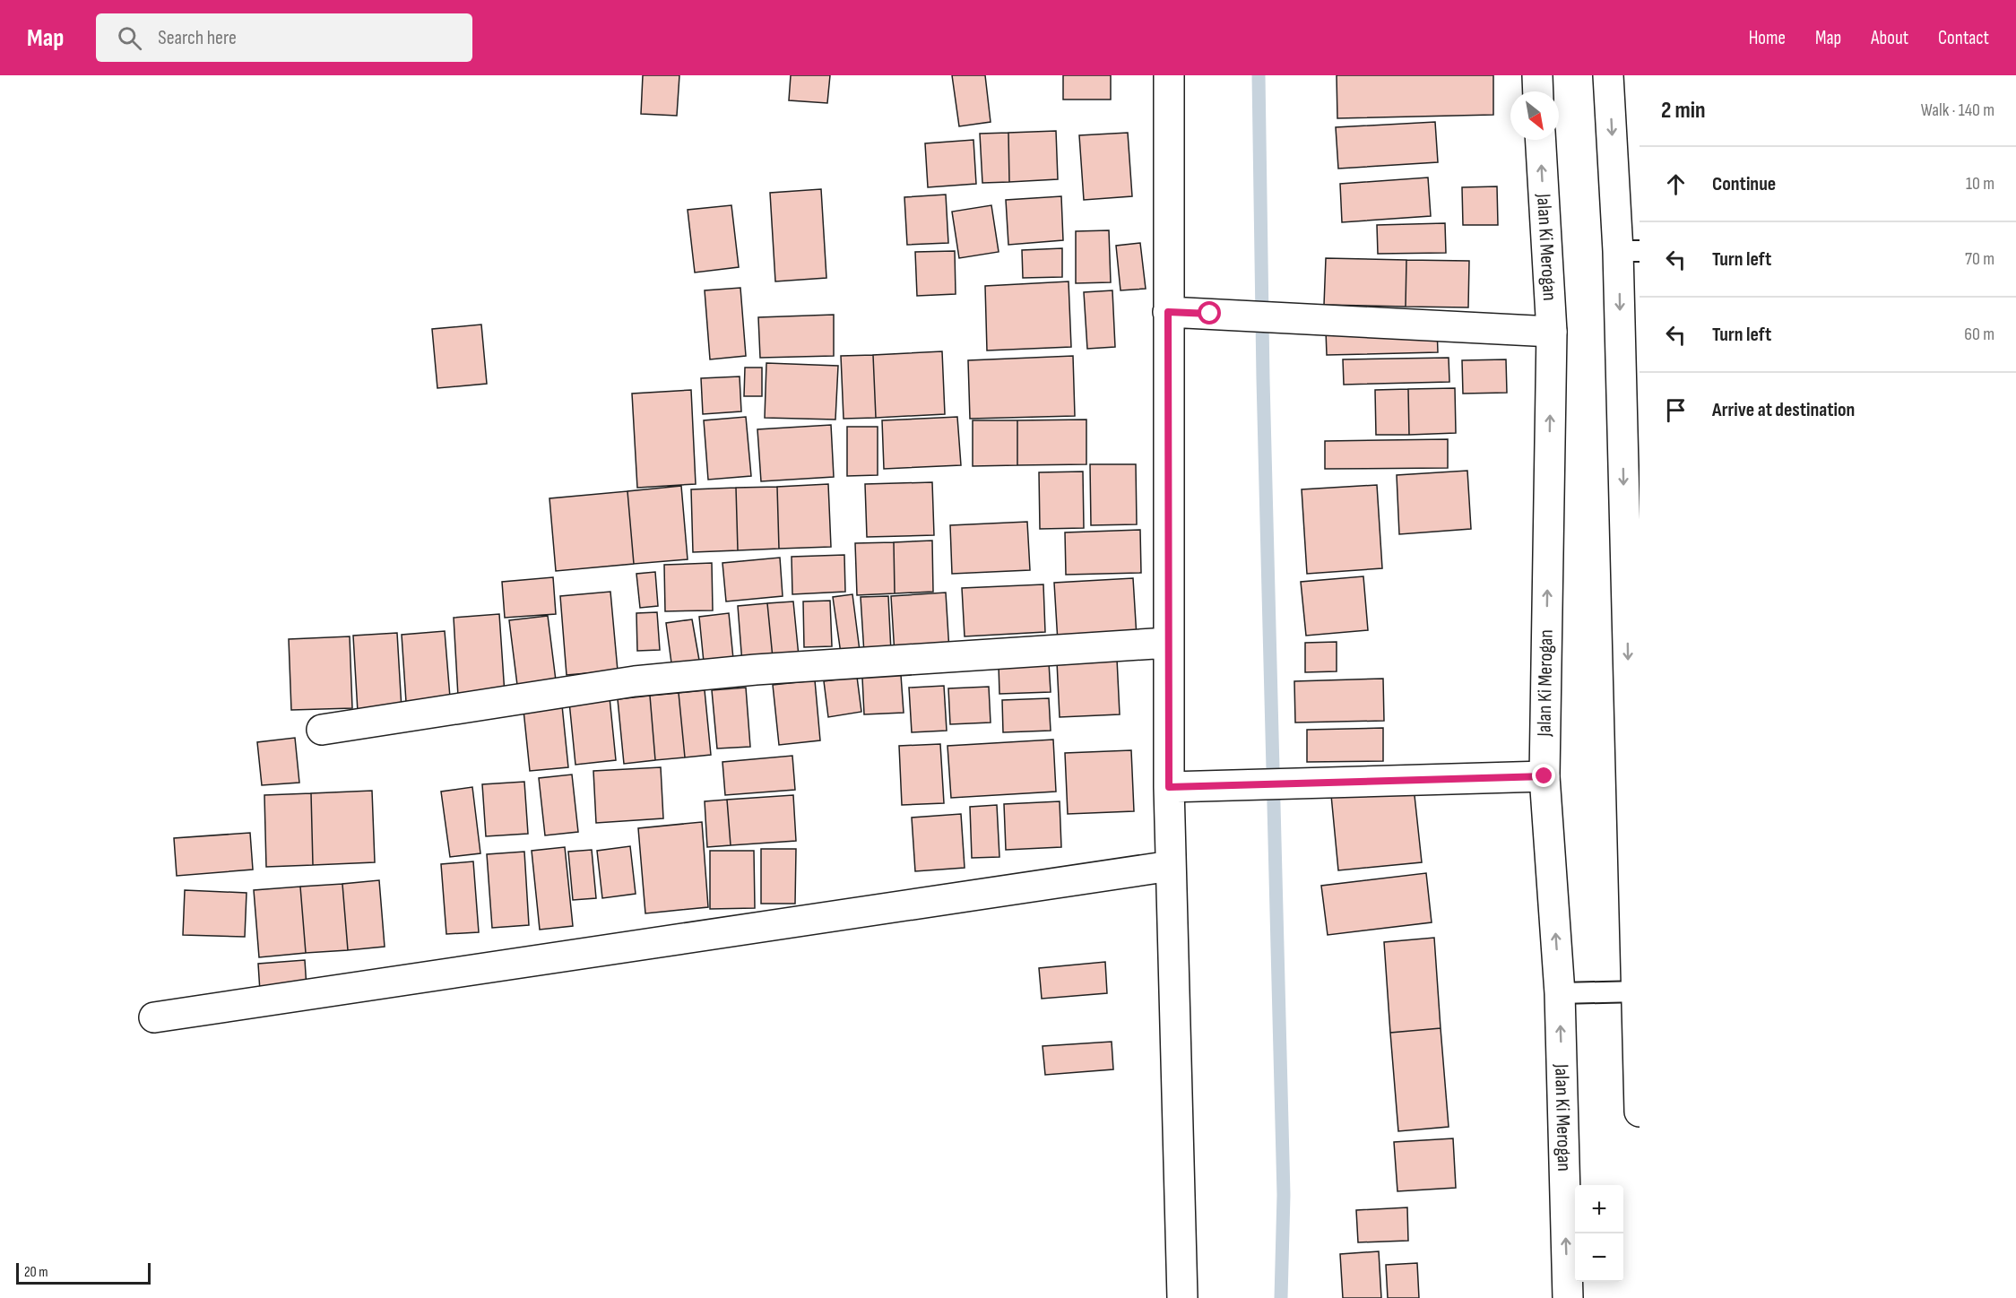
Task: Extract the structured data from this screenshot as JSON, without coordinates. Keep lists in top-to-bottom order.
{
  "streets": {
    "main road": ["Jalan Ki Merogan"]
  },
  "scale_bar": "20 m",
  "north": "bottom right",
  "page": {
    "header": "Map",
    "search": "Search here",
    "nav": [
      "Home",
      "Map",
      "About",
      "Contact"
    ],
    "heading": ["2 min", "Walk · 140 m"],
    "list": [
      ["Continue", "10 m"],
      ["Turn left", "70 m"],
      ["Turn left", "60 m"],
      "Arrive at destination"
    ],
    "map_buttons": ["+", "−"],
    "scale": "20 m"
  }
}
